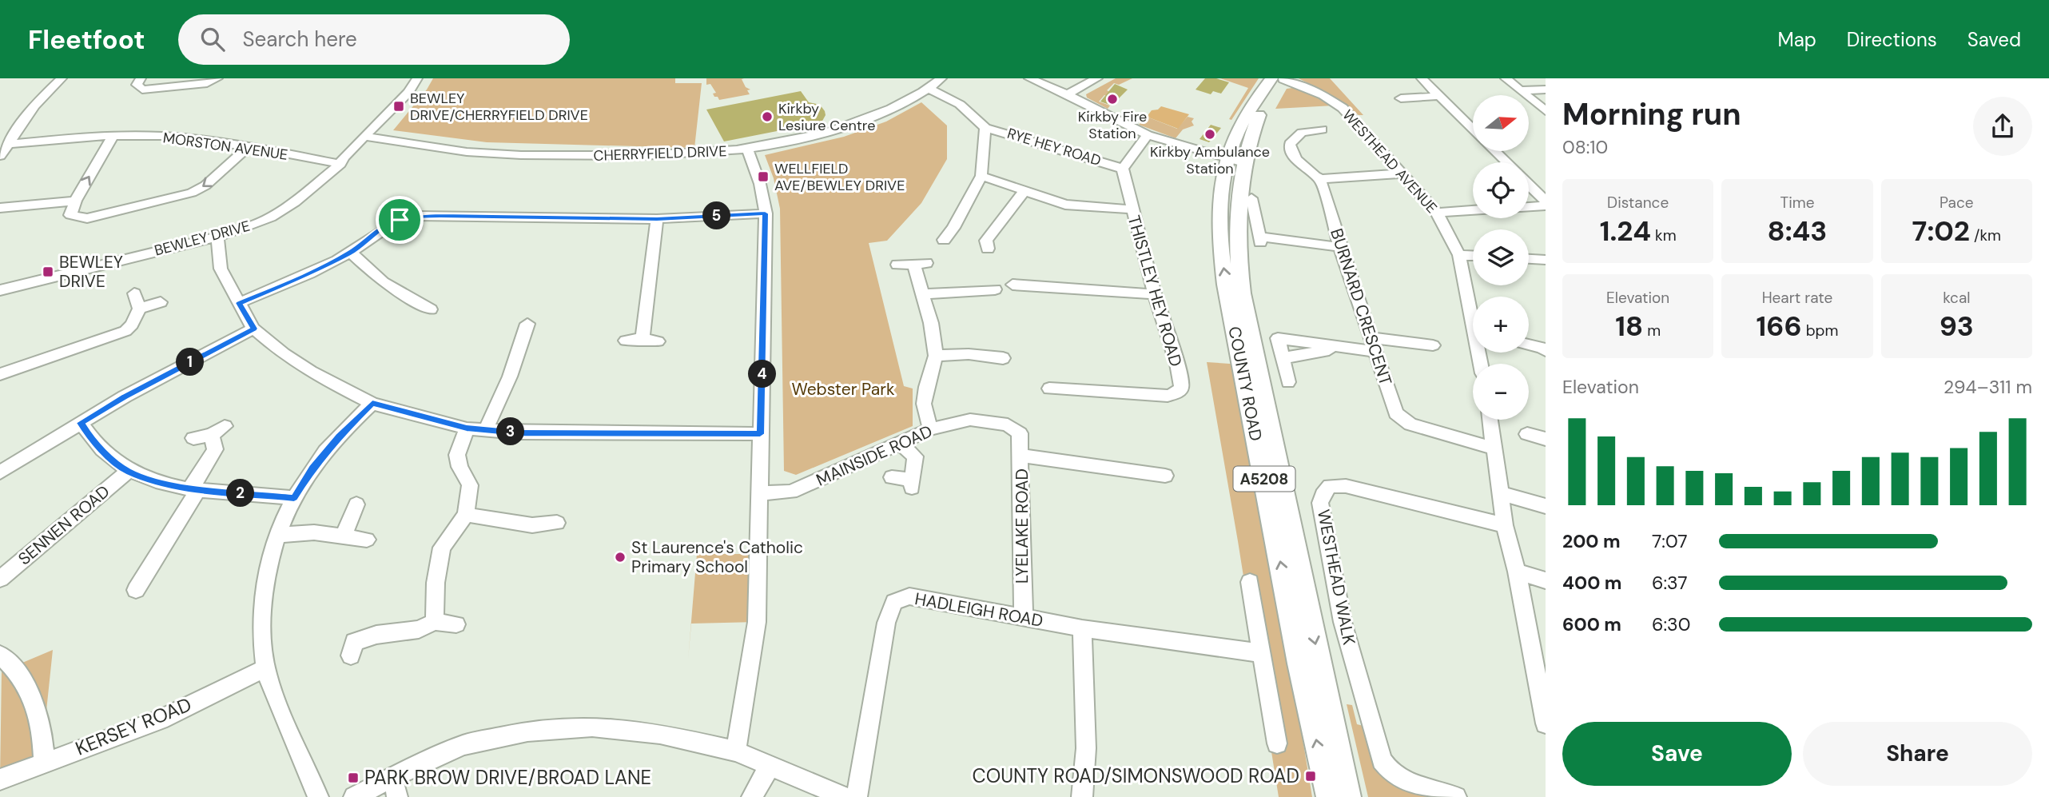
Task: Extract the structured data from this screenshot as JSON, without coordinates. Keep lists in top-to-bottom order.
{
  "streets": {
    "main road": ["COUNTY ROAD", "A5208"],
    "street": [
      "MORSTON AVENUE",
      "RYE HEY ROAD",
      "CHERRYFIELD DRIVE",
      "WESTHEAD AVENUE",
      "BEWLEY DRIVE",
      "THISTLEY HEY ROAD",
      "BURNARD CRESCENT",
      "MAINSIDE ROAD",
      "SENNEN ROAD",
      "LYELAKE ROAD",
      "WESTHEAD WALK",
      "HADLEIGH ROAD",
      "KERSEY ROAD"
    ]
  },
  "crossings": [
    ["MORSTON AVENUE", "BEWLEY DRIVE"],
    ["RYE HEY ROAD", "THISTLEY HEY ROAD"],
    ["CHERRYFIELD DRIVE", "BEWLEY DRIVE"],
    ["WESTHEAD AVENUE", "COUNTY ROAD"],
    ["MAINSIDE ROAD", "LYELAKE ROAD"],
    ["LYELAKE ROAD", "HADLEIGH ROAD"]
  ],
  "parks": ["Webster Park"],
  "places": {
    "other": [
      "Kirkby Fire Station",
      "Kirkby Lesiure Centre",
      "Kirkby Ambulance Station",
      "St Laurence's Catholic Primary School"
    ],
    "transit": [
      "BEWLEY DRIVE/CHERRYFIELD DRIVE",
      "WELLFIELD AVE/BEWLEY DRIVE",
      "BEWLEY DRIVE",
      "COUNTY ROAD/SIMONSWOOD ROAD",
      "PARK BROW DRIVE/BROAD LANE"
    ]
  },
  "north": "right",
  "page": {
    "header": "Fleetfoot",
    "search": "Search here",
    "nav": ["Map", "Directions", "Saved"],
    "heading": ["Morning run", "08:10"],
    "map_buttons": ["+", "−"],
    "stats": [
      ["Distance", "1.24 km"],
      ["Time", "8:43"],
      ["Pace", "7:02 /km"],
      ["Elevation", "18 m"],
      ["Heart rate", "166 bpm"],
      ["kcal", "93"]
    ],
    "pins": [
      "5",
      "1",
      "4",
      "3",
      "2"
    ],
    "chart": ["Elevation", "294–311 m"],
    "list": [
      {
        "name": "200 m",
        "note": "7:07"
      },
      {
        "name": "400 m",
        "note": "6:37"
      },
      {
        "name": "600 m",
        "note": "6:30"
      }
    ],
    "buttons": ["Save", "Share"]
  }
}
